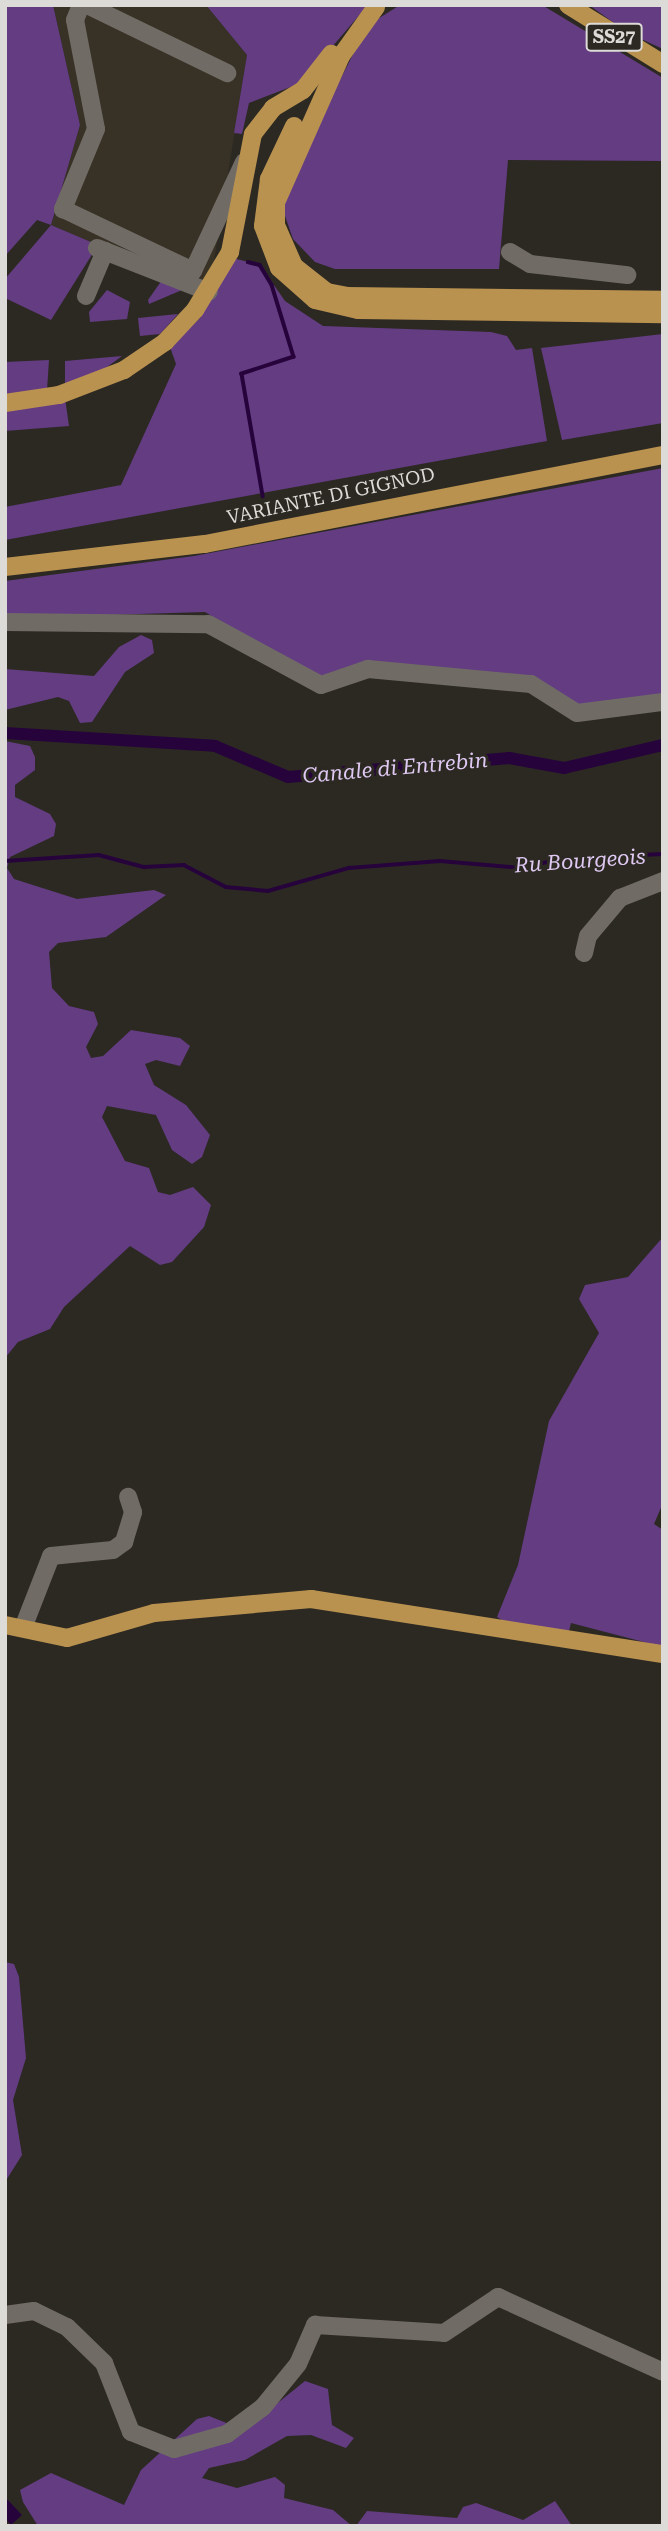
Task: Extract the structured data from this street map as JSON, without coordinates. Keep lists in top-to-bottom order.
{
  "streets": {
    "main road": ["SS27", "VARIANTE DI GIGNOD"]
  },
  "water": ["Canale di Entrebin", "Ru Bourgeois"]
}
